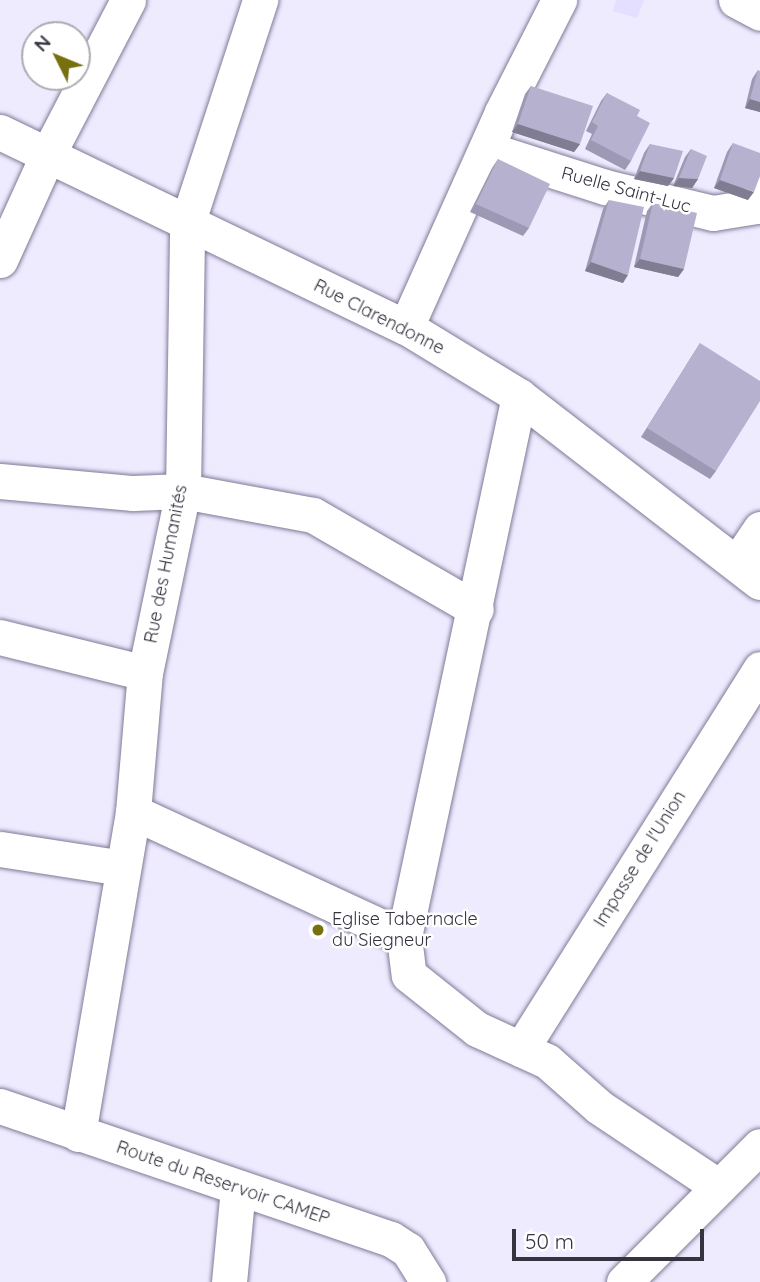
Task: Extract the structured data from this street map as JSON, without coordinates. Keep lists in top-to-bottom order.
{
  "streets": {
    "street": [
      "Ruelle Saint-Luc",
      "Rue Clarendonne",
      "Rue des Humanités",
      "Impasse de l'Union",
      "Route du Reservoir CAMEP"
    ]
  },
  "crossings": [
    ["Rue Clarendonne", "Rue des Humanités"],
    ["Rue des Humanités", "Route du Reservoir CAMEP"]
  ],
  "places": ["Eglise Tabernacle du Siegneur"],
  "scale_bar": "50 m",
  "north": "top left"
}
